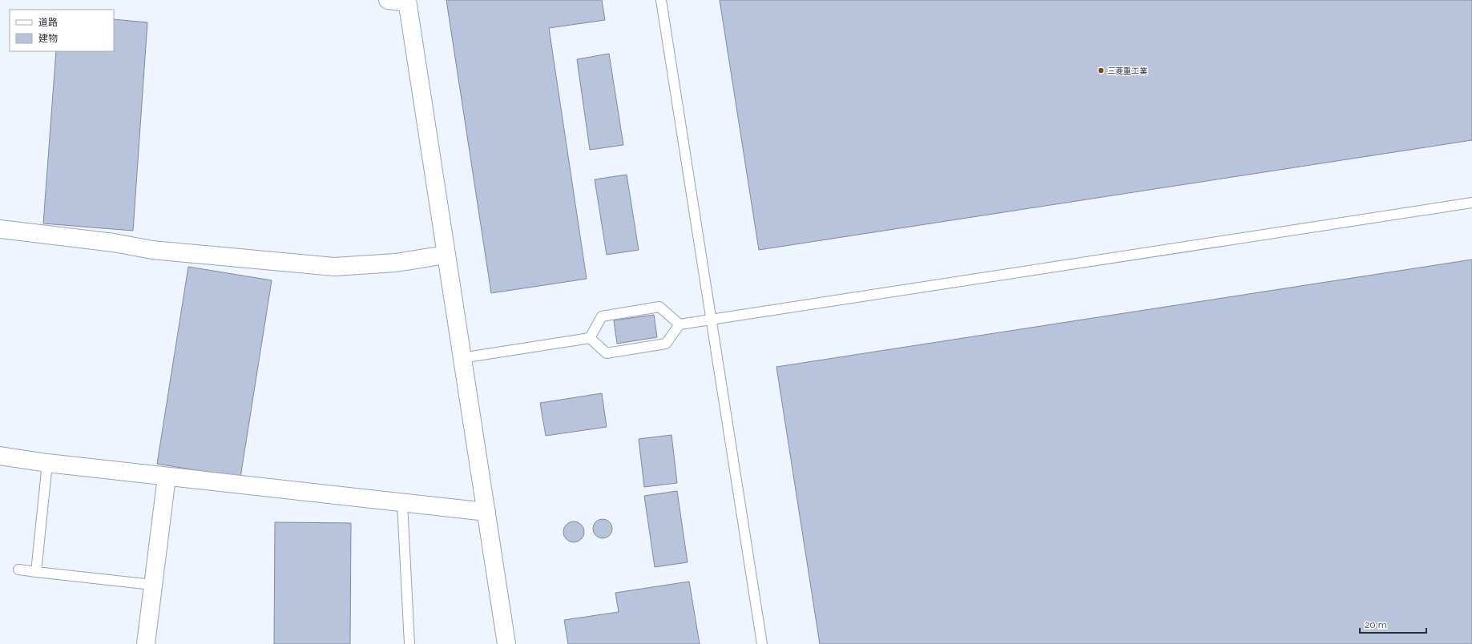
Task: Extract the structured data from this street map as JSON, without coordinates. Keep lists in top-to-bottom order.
{
  "places": ["三菱重工業"],
  "legend": ["道路", "建物"],
  "scale_bar": "20 m"
}
